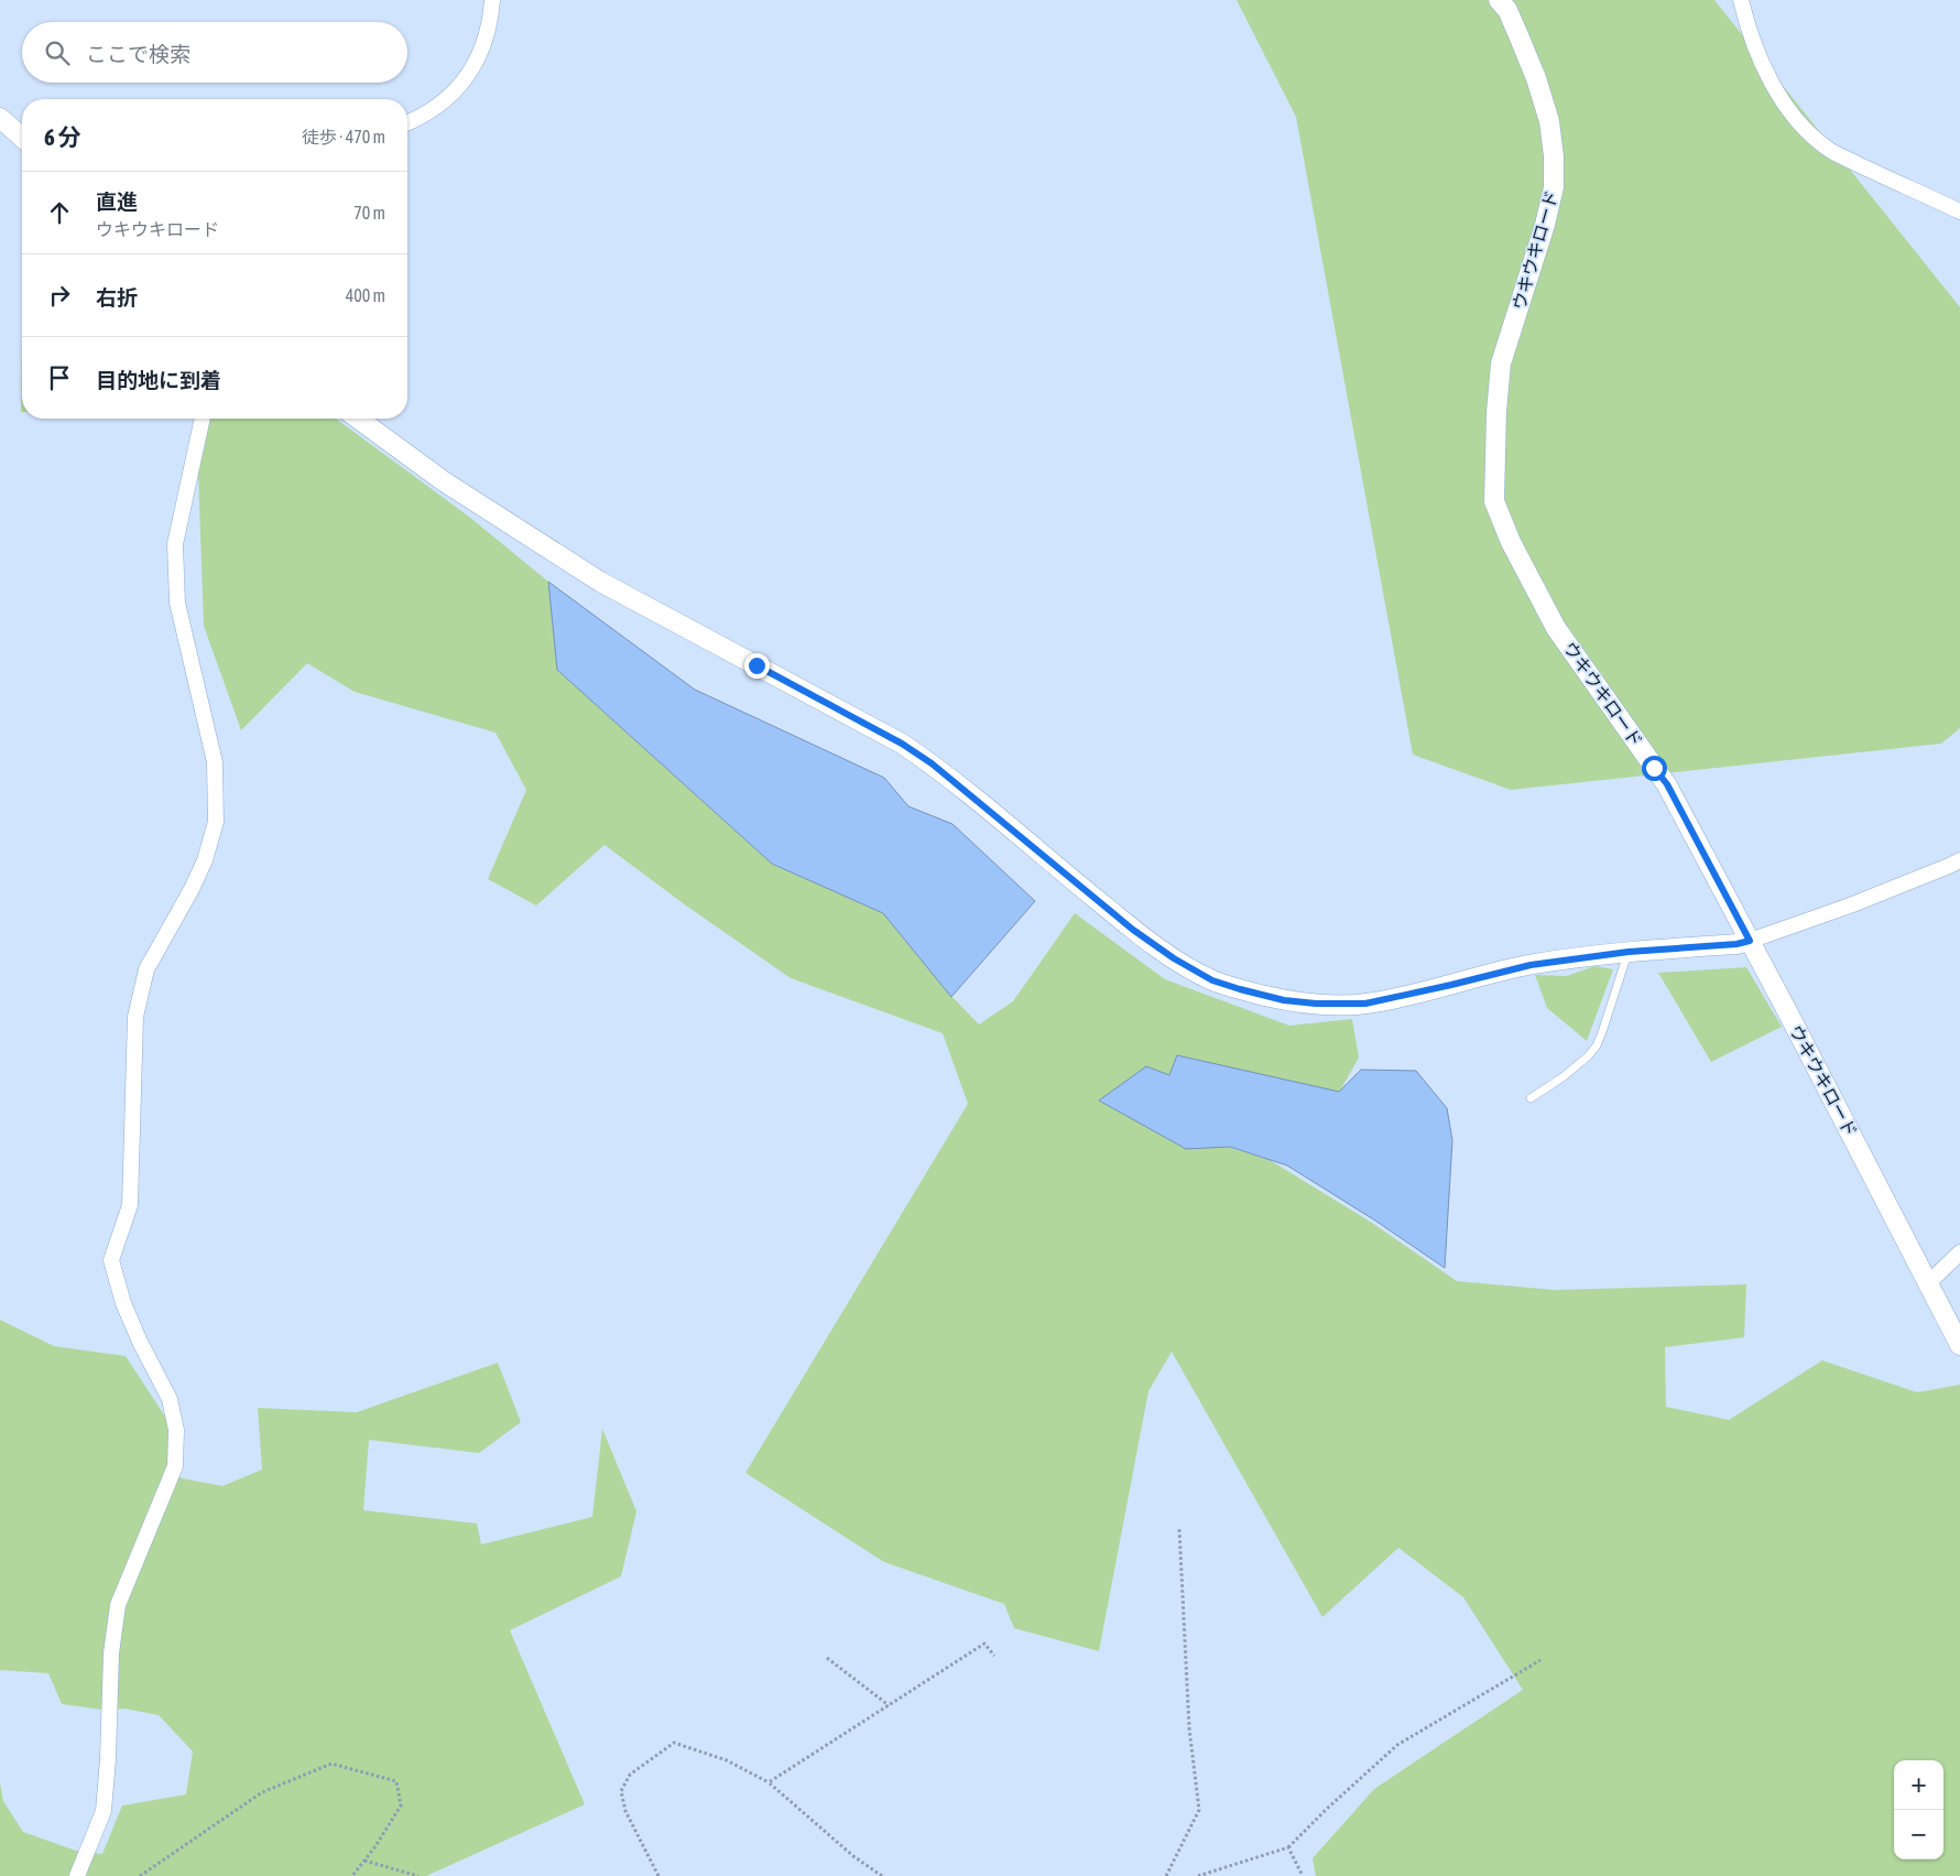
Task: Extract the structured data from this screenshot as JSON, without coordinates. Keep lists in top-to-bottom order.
{
  "streets": {
    "street": ["ウキウキロード"]
  },
  "page": {
    "search": "ここで検索",
    "heading": ["6 分", "徒歩 · 470 m"],
    "list": [
      ["直進", "ウキウキロード", "70 m"],
      ["右折", "400 m"],
      "目的地に到着"
    ],
    "map_buttons": ["+", "−"]
  }
}
